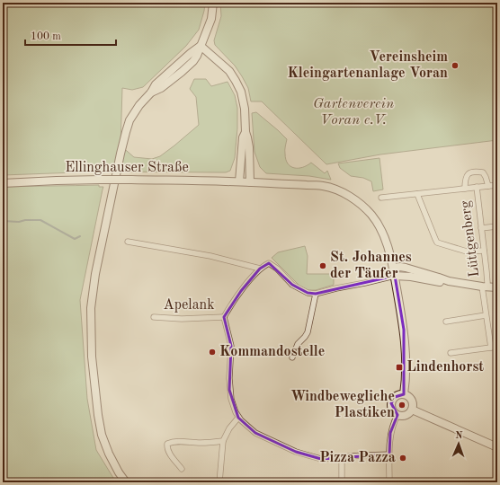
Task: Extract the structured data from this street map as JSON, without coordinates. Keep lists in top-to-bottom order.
{
  "streets": {
    "street": ["Ellinghauser Straße", "Lüttgenberg", "Apelank"]
  },
  "parks": ["Gartenverein Voran e.V."],
  "places": {
    "other": [
      "Vereinsheim Kleingartenanlage Voran",
      "St. Johannes der Täufer",
      "Kommandostelle",
      "Windbewegliche Plastiken",
      "Pizza Pazza"
    ],
    "transit": ["Lindenhorst"]
  },
  "scale_bar": "100 m",
  "north": "top"
}
